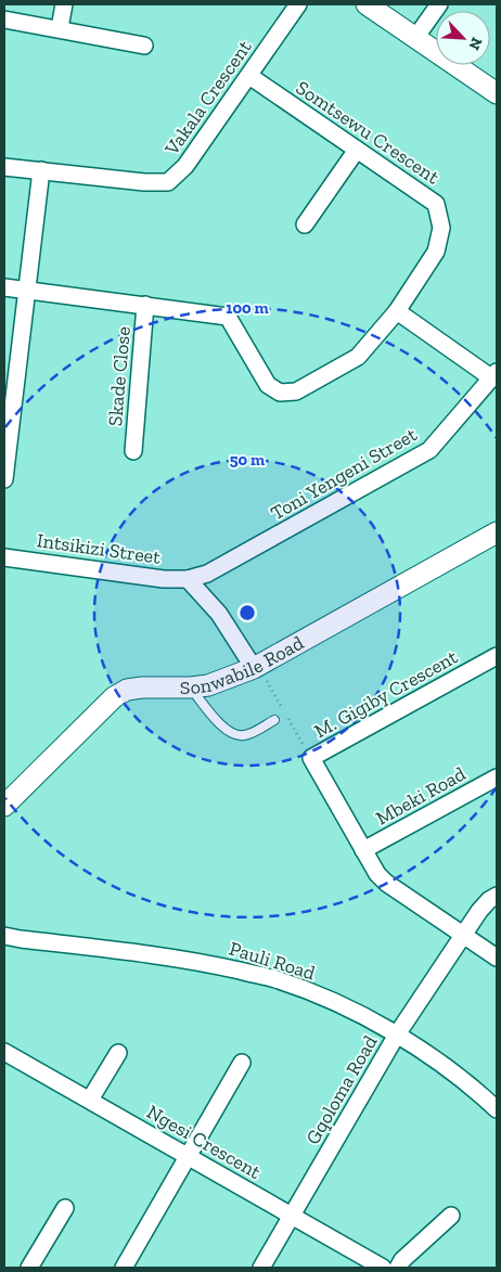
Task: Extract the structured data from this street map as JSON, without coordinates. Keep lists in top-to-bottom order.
{
  "streets": {
    "street": [
      "Vakala Crescent",
      "Somtsewu Crescent",
      "Skade Close",
      "Toni Yengeni Street",
      "Intsikizi Street",
      "Sonwabile Road",
      "M. Gigiby Crescent",
      "Mbeki Road",
      "Pauli Road",
      "Gqoloma Road",
      "Ngesi Crescent"
    ]
  },
  "crossings": [
    ["Vakala Crescent", "Somtsewu Crescent"],
    ["Somtsewu Crescent", "Skade Close"],
    ["Toni Yengeni Street", "Intsikizi Street"],
    ["M. Gigiby Crescent", "Mbeki Road"],
    ["M. Gigiby Crescent", "Gqoloma Road"],
    ["Pauli Road", "Gqoloma Road"],
    ["Gqoloma Road", "Ngesi Crescent"]
  ],
  "north": "bottom right",
  "rings": ["100 m", "50 m"]
}
